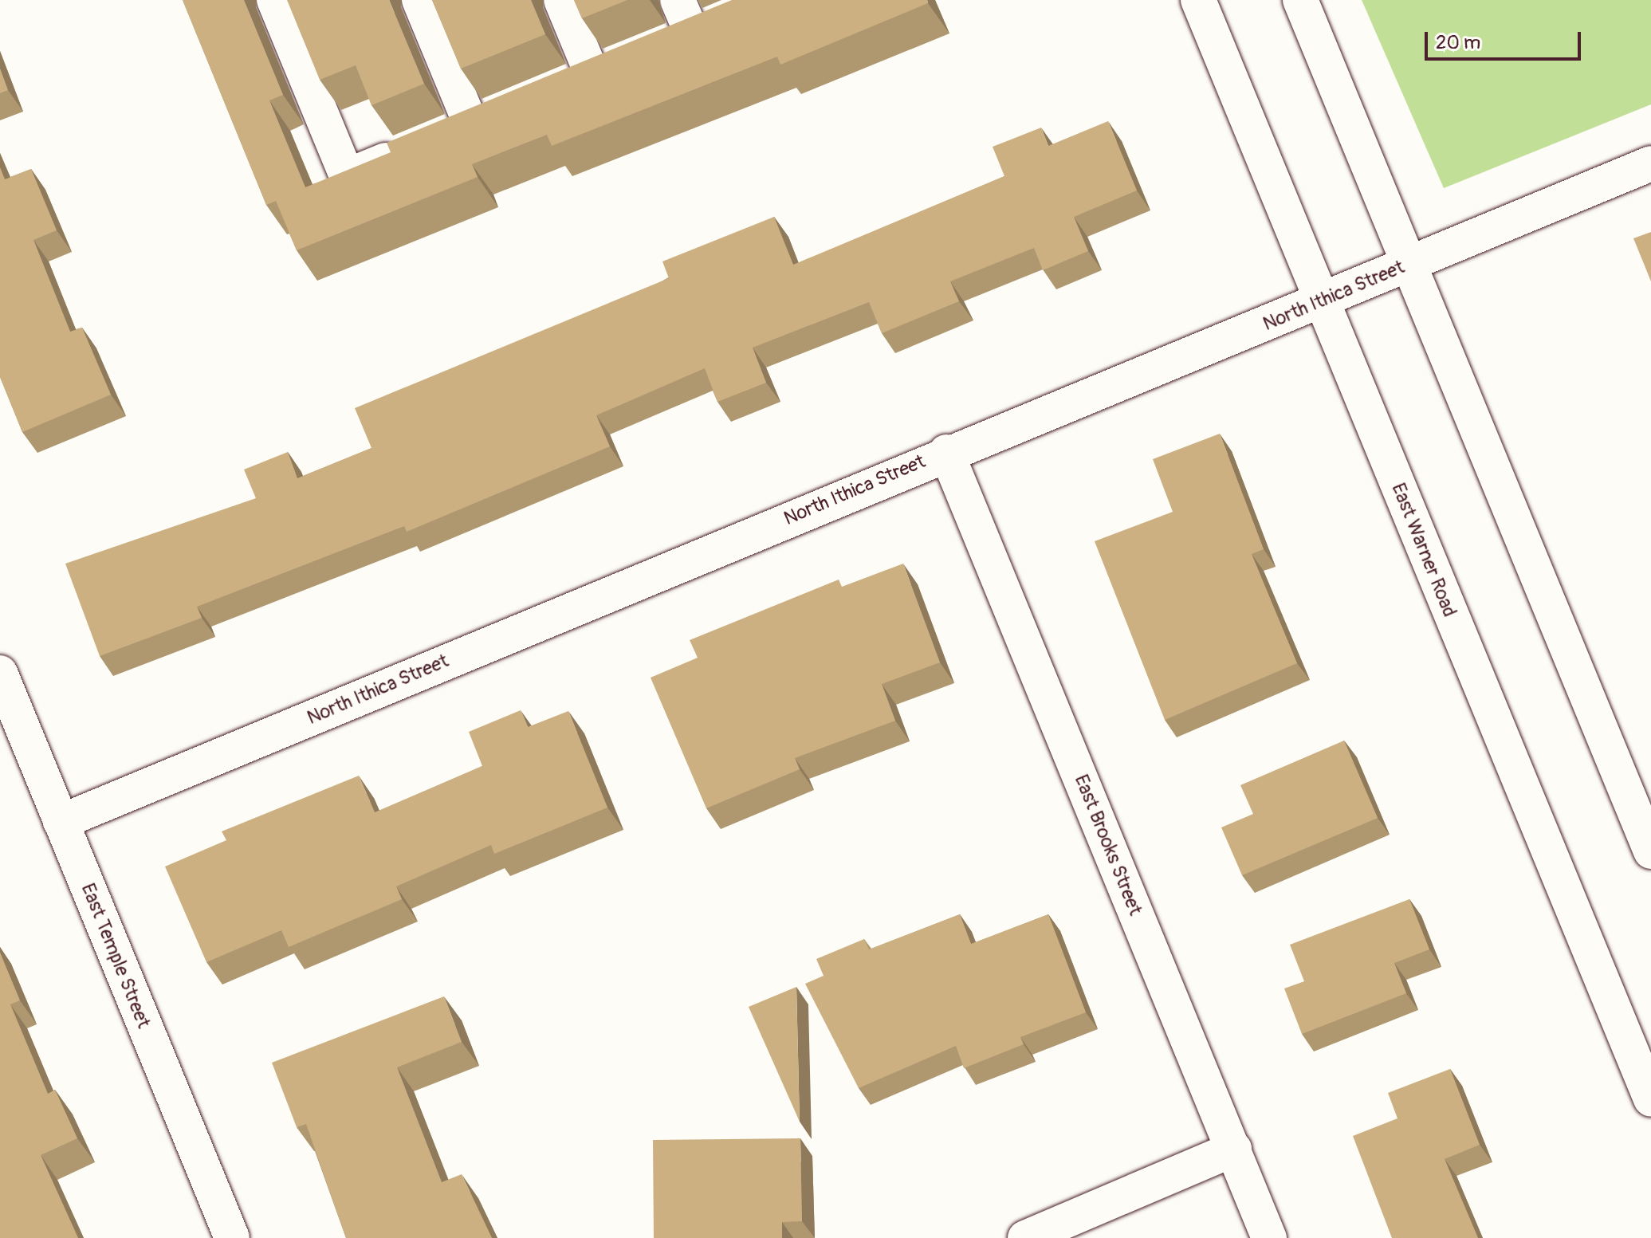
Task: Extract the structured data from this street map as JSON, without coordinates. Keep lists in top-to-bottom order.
{
  "streets": {
    "street": [
      "North Ithica Street",
      "East Warner Road",
      "East Brooks Street",
      "East Temple Street"
    ]
  },
  "crossings": [
    ["North Ithica Street", "East Warner Road"],
    ["North Ithica Street", "East Brooks Street"],
    ["North Ithica Street", "East Temple Street"]
  ],
  "scale_bar": "20 m"
}
